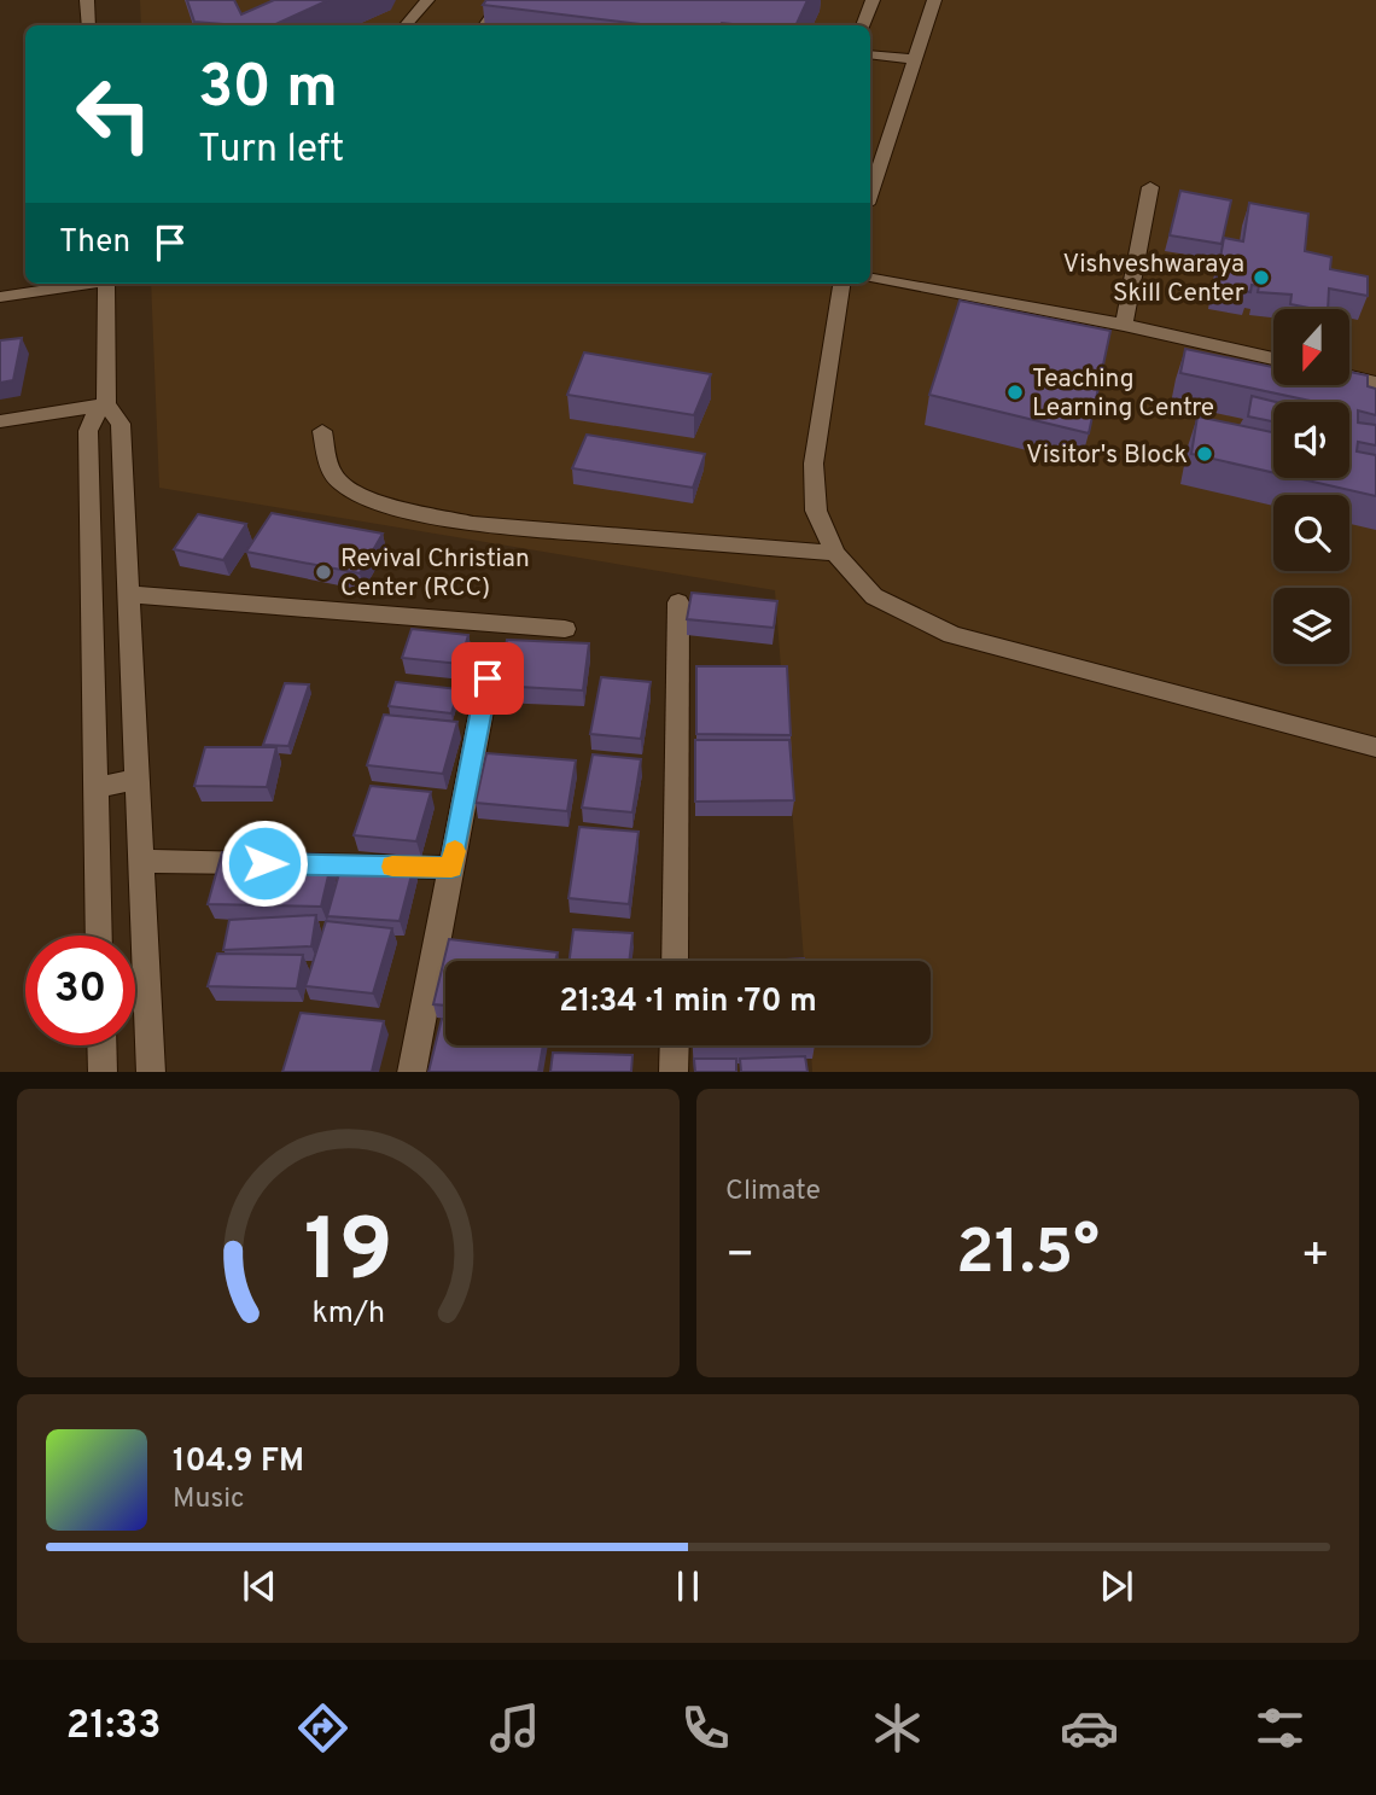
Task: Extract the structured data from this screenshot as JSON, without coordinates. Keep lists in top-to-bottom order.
{
  "places": [
    "Vishveshwaraya Skill Center",
    "Teaching Learning Centre",
    "Visitor's Block",
    "Revival Christian Center (RCC)"
  ],
  "north": "bottom",
  "page": {
    "turn": ["30 m", "Turn left"],
    "then": "Then",
    "limit": "30",
    "trip": "21:34 · 1 min · 70 m",
    "tile": "Climate",
    "heat": ["−", "21.5°", "+"],
    "song": ["104.9 FM", "Music"],
    "tabs": "21:33",
    "gauge": ["19", "km/h"]
  }
}
